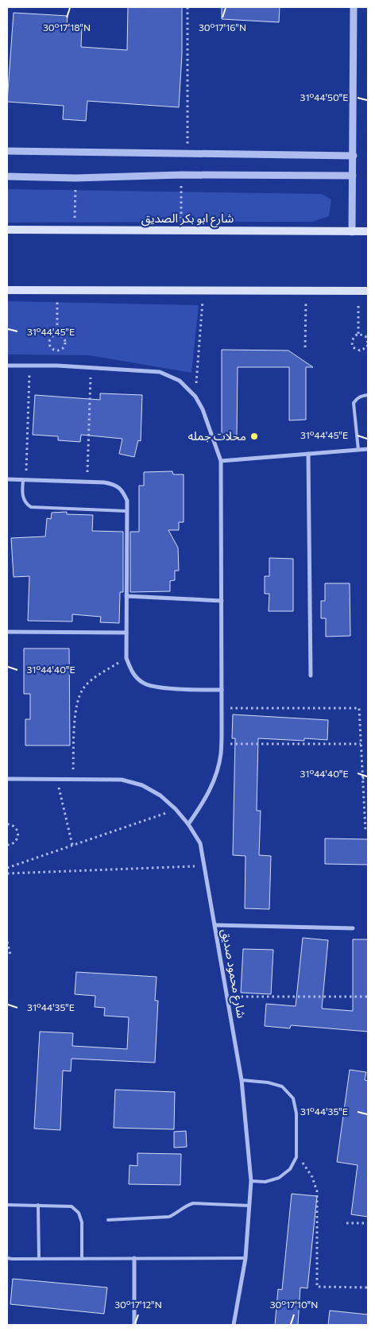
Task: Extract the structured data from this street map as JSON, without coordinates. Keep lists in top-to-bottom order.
{
  "streets": {
    "main road": ["شارع ابو بكر الصديق"],
    "street": ["شارع محمود صديق"]
  },
  "places": ["محلات جمله"],
  "coordinates": [
    "30°17'18\"N",
    "30°17'16\"N",
    "31°44'50\"E",
    "31°44'45\"E",
    "31°44'40\"E",
    "31°44'35\"E",
    "30°17'12\"N",
    "30°17'10\"N"
  ]
}
